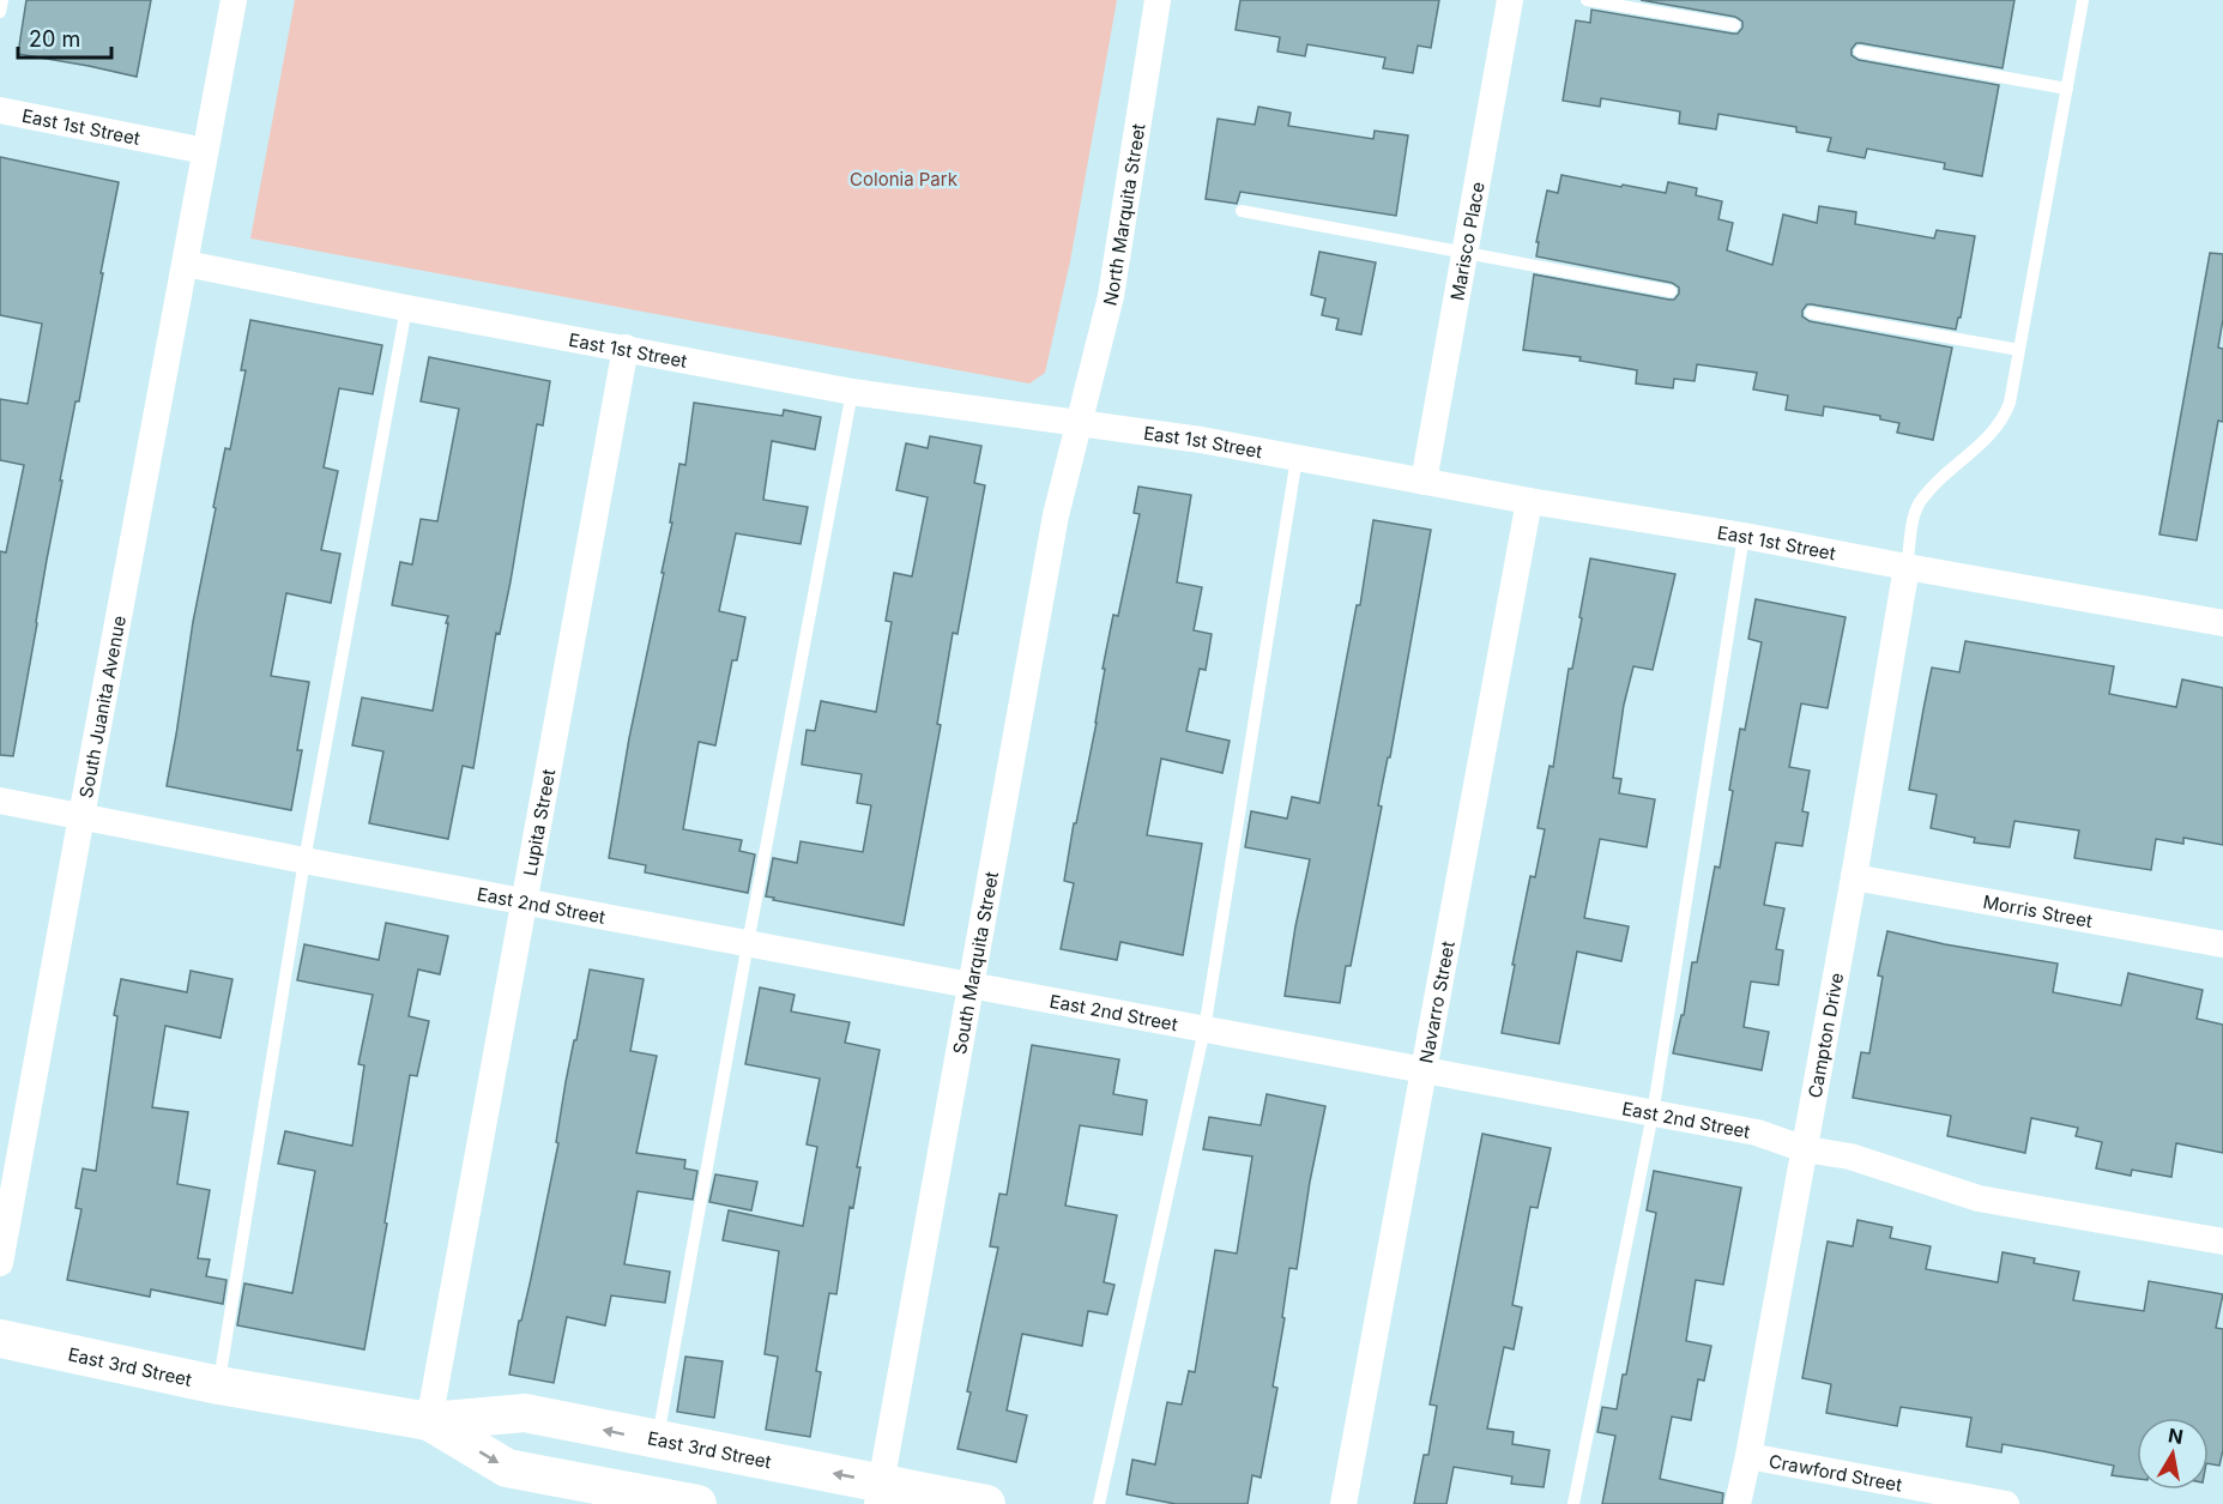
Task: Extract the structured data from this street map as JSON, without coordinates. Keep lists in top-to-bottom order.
{
  "streets": {
    "street": [
      "East 1st Street",
      "North Marquita Street",
      "Marisco Place",
      "South Juanita Avenue",
      "Lupita Street",
      "East 2nd Street",
      "Morris Street",
      "South Marquita Street",
      "Navarro Street",
      "Campton Drive",
      "East 3rd Street",
      "Crawford Street"
    ]
  },
  "crossings": [
    ["East 1st Street", "North Marquita Street"],
    ["East 1st Street", "Marisco Place"],
    ["East 1st Street", "South Juanita Avenue"],
    ["East 1st Street", "Lupita Street"],
    ["East 1st Street", "South Marquita Street"],
    ["East 1st Street", "Navarro Street"],
    ["East 1st Street", "Campton Drive"],
    ["North Marquita Street", "South Marquita Street"],
    ["South Juanita Avenue", "East 2nd Street"],
    ["Lupita Street", "East 2nd Street"],
    ["Lupita Street", "East 3rd Street"],
    ["East 2nd Street", "South Marquita Street"],
    ["East 2nd Street", "Navarro Street"],
    ["East 2nd Street", "Campton Drive"],
    ["Morris Street", "Campton Drive"],
    ["South Marquita Street", "East 3rd Street"],
    ["Campton Drive", "Crawford Street"]
  ],
  "parks": ["Colonia Park"],
  "scale_bar": "20 m",
  "north": "top"
}
